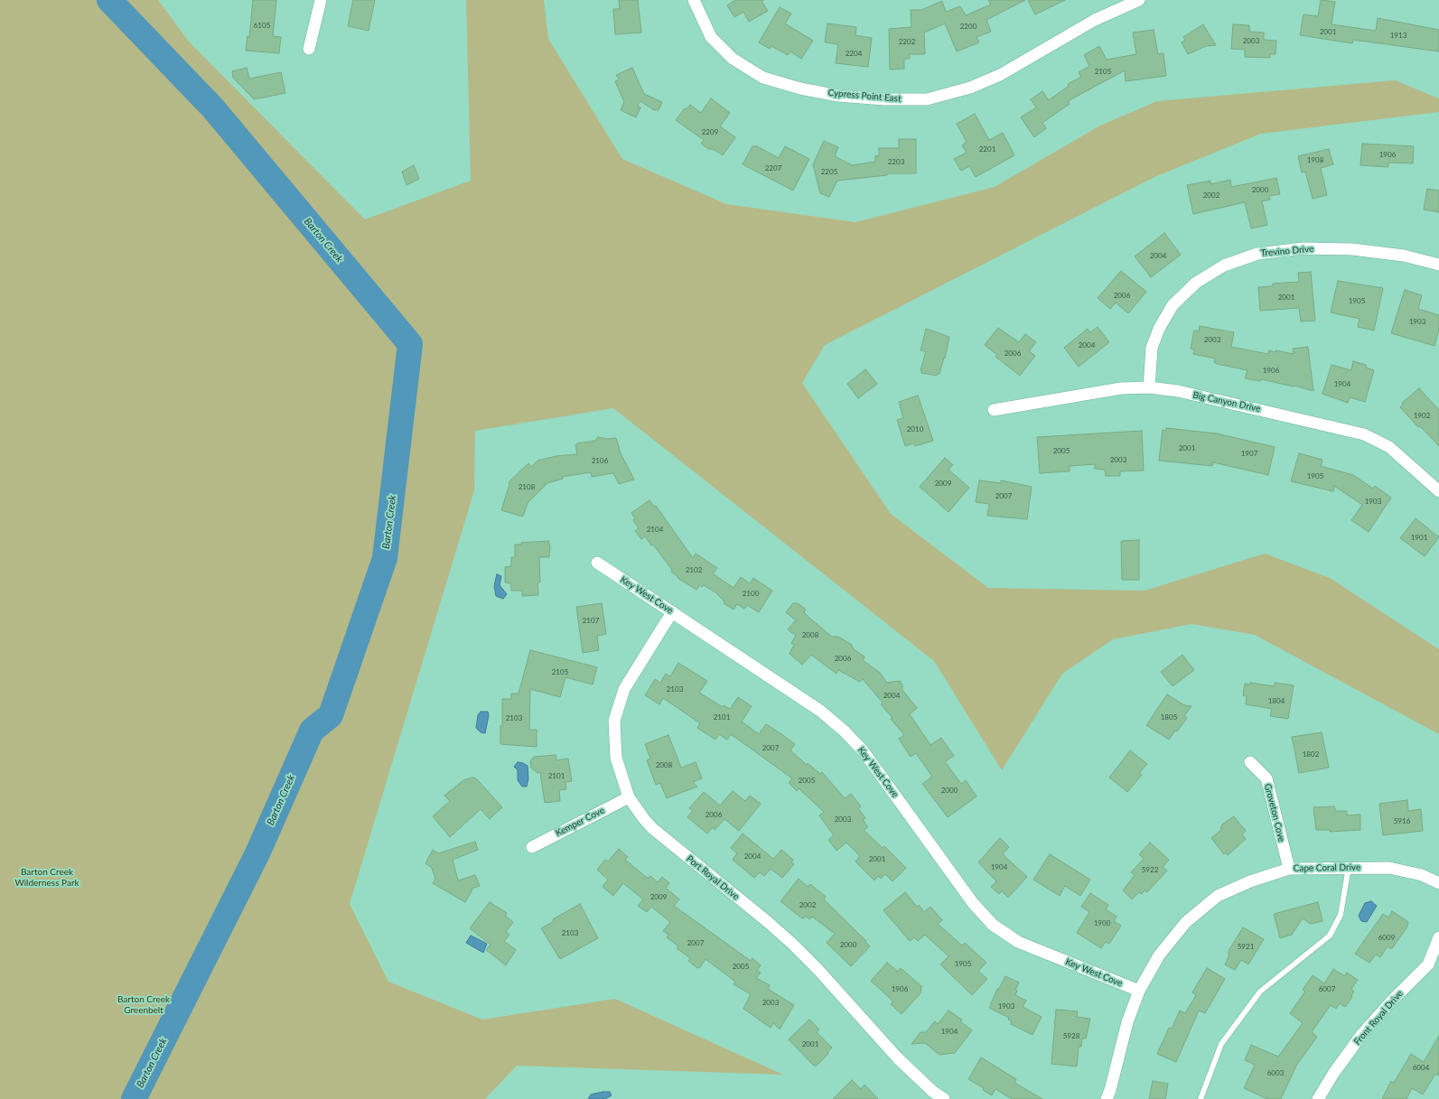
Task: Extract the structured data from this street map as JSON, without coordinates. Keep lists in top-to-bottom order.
{
  "streets": {
    "street": [
      "Cypress Point East",
      "Trevino Drive",
      "Big Canyon Drive",
      "Key West Cove",
      "Groveton Cove",
      "Kemper Cove",
      "Cape Coral Drive",
      "Port Royal Drive",
      "Front Royal Drive"
    ]
  },
  "crossings": [
    ["Trevino Drive", "Big Canyon Drive"],
    ["Key West Cove", "Cape Coral Drive"],
    ["Key West Cove", "Port Royal Drive"],
    ["Groveton Cove", "Cape Coral Drive"],
    ["Kemper Cove", "Port Royal Drive"]
  ],
  "water": ["Barton Creek"],
  "parks": ["Barton Creek Wilderness Park", "Barton Creek Greenbelt"],
  "house_numbers": [
    "6105",
    "2200",
    "2001",
    "1913",
    "2003",
    "2202",
    "2204",
    "2105",
    "2209",
    "2201",
    "1906",
    "1908",
    "2203",
    "2207",
    "2205",
    "2000",
    "2002",
    "2004",
    "2006",
    "2001",
    "1905",
    "1903",
    "2003",
    "2004",
    "2006",
    "1906",
    "1904",
    "1902",
    "2010",
    "2001",
    "2005",
    "1907",
    "2003",
    "2106",
    "1905",
    "2009",
    "2108",
    "2007",
    "1903",
    "2104",
    "1901",
    "2102",
    "2100",
    "2107",
    "2008",
    "2006",
    "2105",
    "2103",
    "2004",
    "1804",
    "2101",
    "1805",
    "2103",
    "2007",
    "1802",
    "2008",
    "2101",
    "2005",
    "2000",
    "2006",
    "2003",
    "5916",
    "2004",
    "2001",
    "1904",
    "5922",
    "2009",
    "2002",
    "1900",
    "2103",
    "6009",
    "2007",
    "2000",
    "5921",
    "1905",
    "2005",
    "1906",
    "6007",
    "2003",
    "1903",
    "1904",
    "5928",
    "2001",
    "6004",
    "6003"
  ]
}
